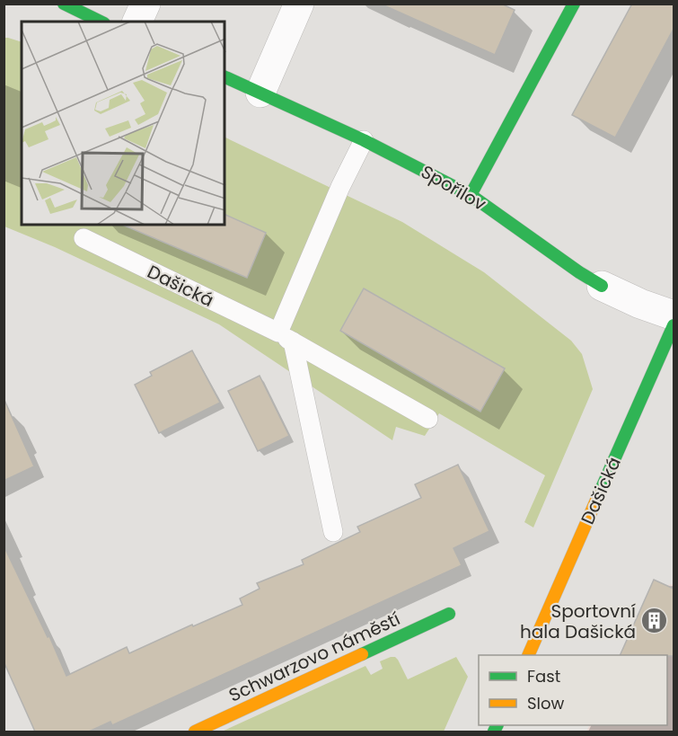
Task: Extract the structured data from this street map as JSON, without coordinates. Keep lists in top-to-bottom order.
{
  "streets": {
    "street": ["Spořilov", "Dašická", "Schwarzovo náměstí"]
  },
  "places": {
    "building": ["Sportovní hala Dašická"]
  },
  "legend": ["Fast", "Slow"]
}
